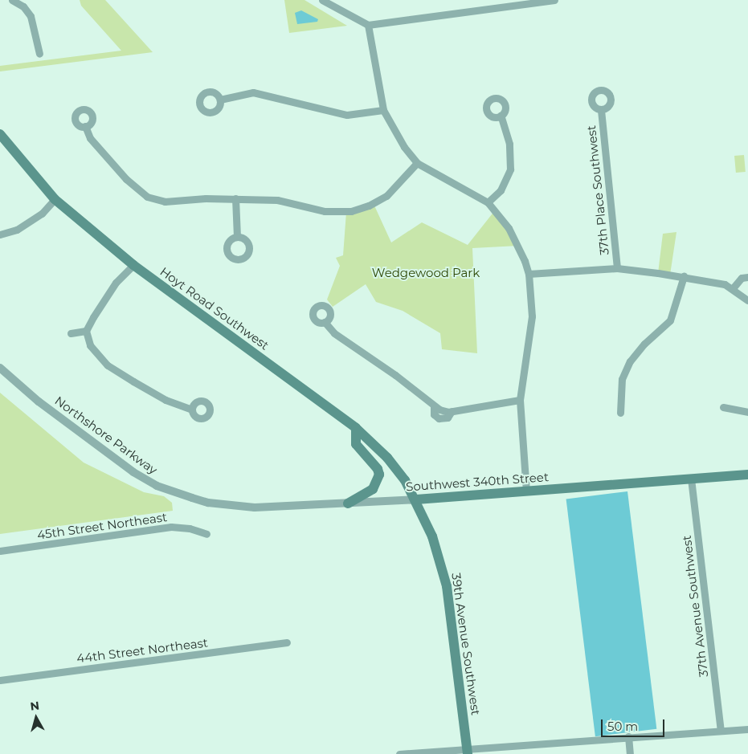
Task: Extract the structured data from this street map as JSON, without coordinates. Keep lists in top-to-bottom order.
{
  "streets": {
    "main road": ["Hoyt Road Southwest", "Southwest 340th Street", "39th Avenue Southwest"],
    "street": [
      "37th Place Southwest",
      "Northshore Parkway",
      "45th Street Northeast",
      "37th Avenue Southwest",
      "44th Street Northeast"
    ]
  },
  "crossings": [
    ["Hoyt Road Southwest", "Southwest 340th Street"],
    ["Hoyt Road Southwest", "39th Avenue Southwest"],
    ["Northshore Parkway", "Southwest 340th Street"],
    ["Southwest 340th Street", "37th Avenue Southwest"],
    ["Southwest 340th Street", "39th Avenue Southwest"]
  ],
  "parks": ["Wedgewood Park"],
  "scale_bar": "50 m",
  "north": "top"
}
